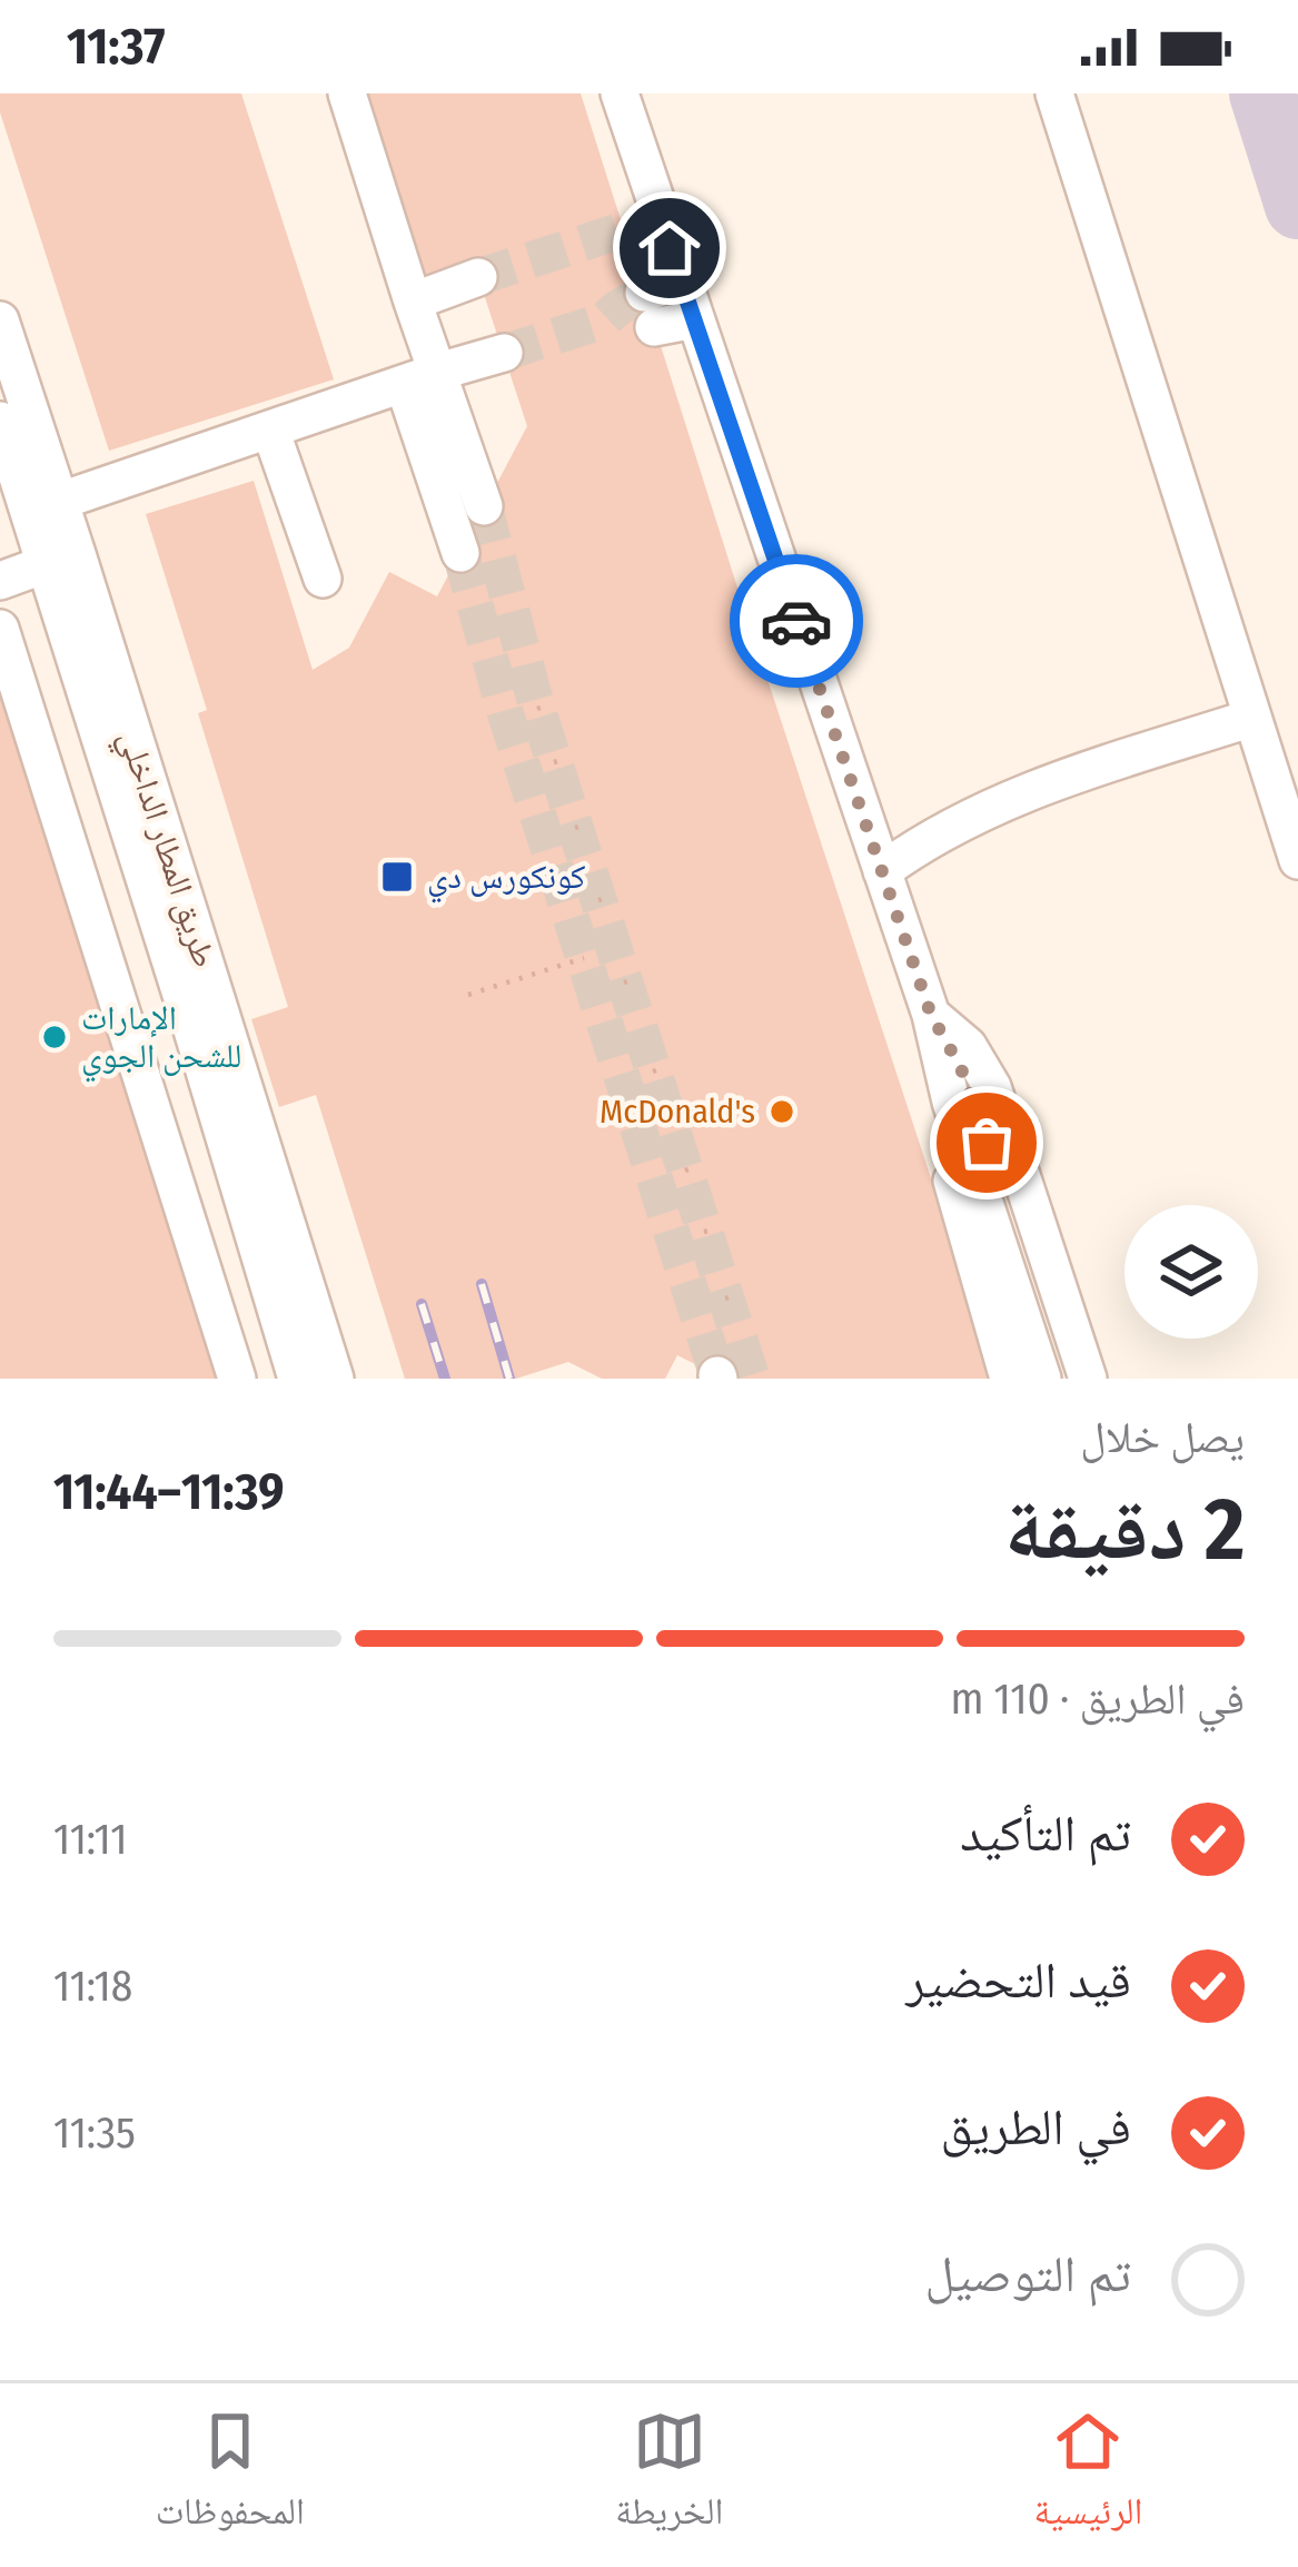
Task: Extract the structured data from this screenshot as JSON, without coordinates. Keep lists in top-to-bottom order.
{
  "streets": {
    "lane": ["طريق المطار الداخلي"]
  },
  "places": {
    "transit": ["كونكورس دي"],
    "other": ["الإمارات للشحن الجوي", "McDonald's"]
  },
  "page": {
    "status": "11:37",
    "heading": ["2 دقيقة", "يصل خلال", "11:39–11:44"],
    "bar": "في الطريق · 110 m",
    "list": [
      ["تم التأكيد", "11:11"],
      ["قيد التحضير", "11:18"],
      ["في الطريق", "11:35"],
      "تم التوصيل"
    ],
    "tabs": ["الرئيسية", "الخريطة", "المحفوظات"]
  }
}
